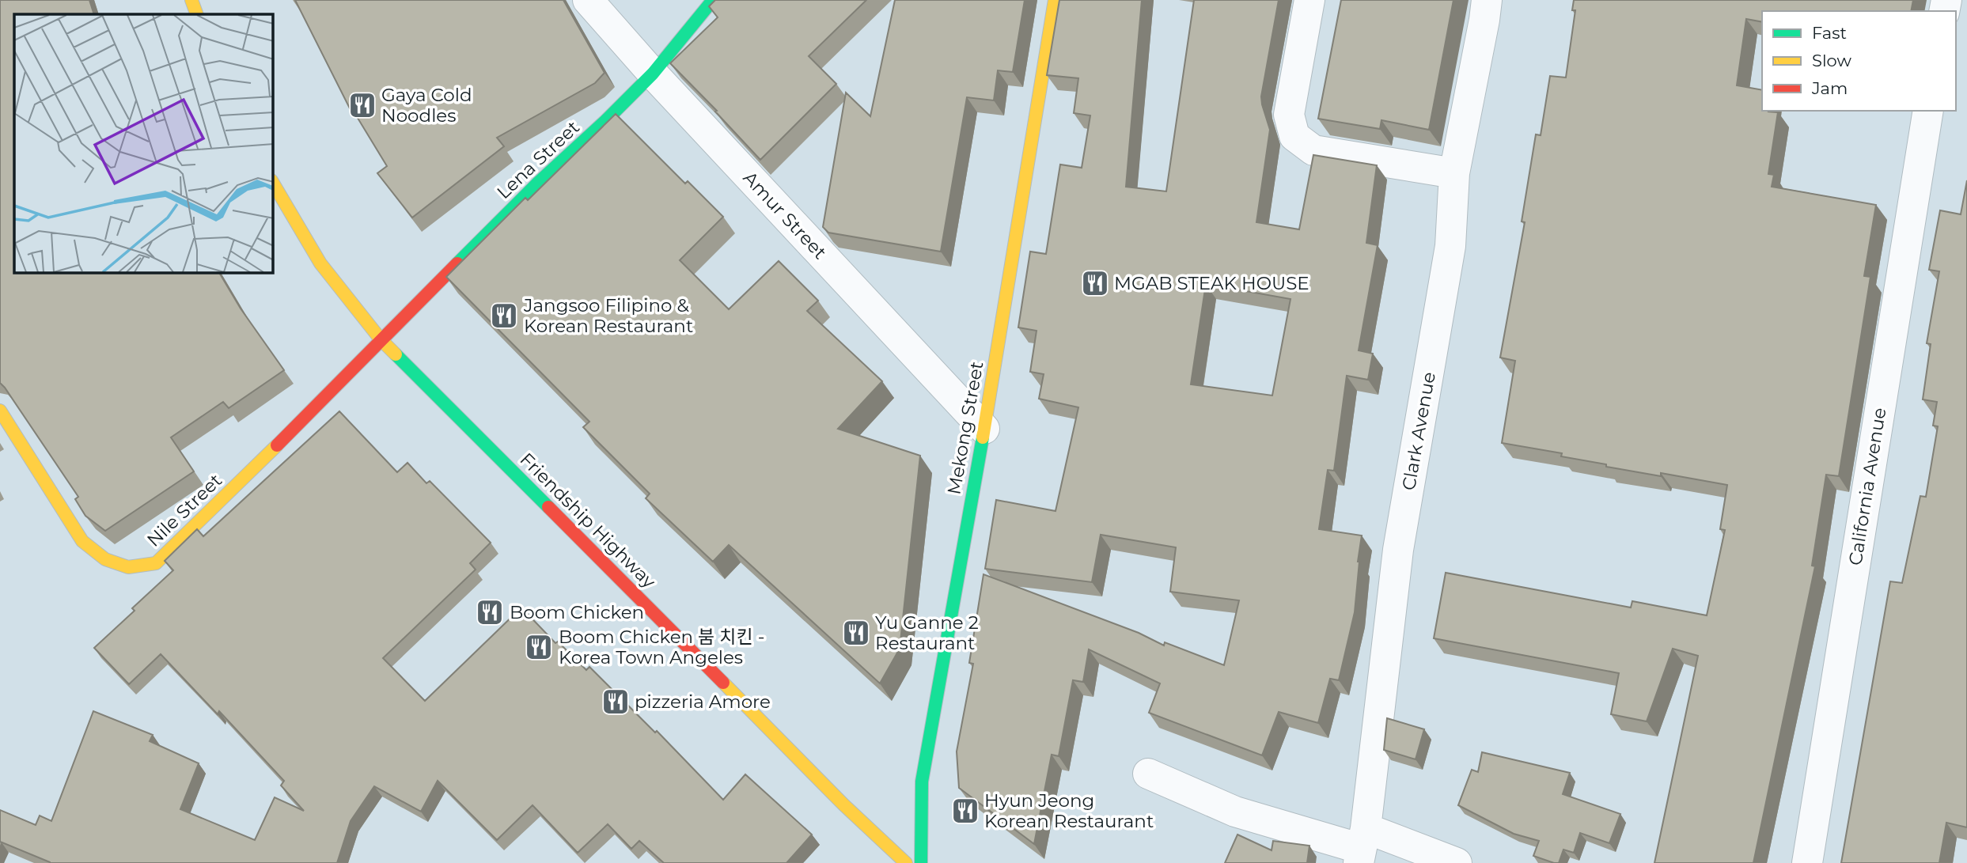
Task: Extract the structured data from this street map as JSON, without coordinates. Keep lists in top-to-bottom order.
{
  "streets": {
    "street": [
      "Lena Street",
      "Amur Street",
      "Mekong Street",
      "Clark Avenue",
      "California Avenue",
      "Nile Street",
      "Friendship Highway"
    ]
  },
  "crossings": [
    ["Lena Street", "Amur Street"],
    ["Lena Street", "Nile Street"],
    ["Lena Street", "Friendship Highway"],
    ["Amur Street", "Mekong Street"],
    ["Nile Street", "Friendship Highway"]
  ],
  "places": {
    "restaurant": [
      "Gaya Cold Noodles",
      "MGAB STEAK HOUSE",
      "Jangsoo Filipino & Korean Restaurant",
      "Boom Chicken",
      "Yu Ganne 2 Restaurant",
      "Boom Chicken 붐 치킨 - Korea Town Angeles",
      "pizzeria Amore",
      "Hyun Jeong Korean Restaurant"
    ]
  },
  "legend": ["Fast", "Slow", "Jam"]
}
